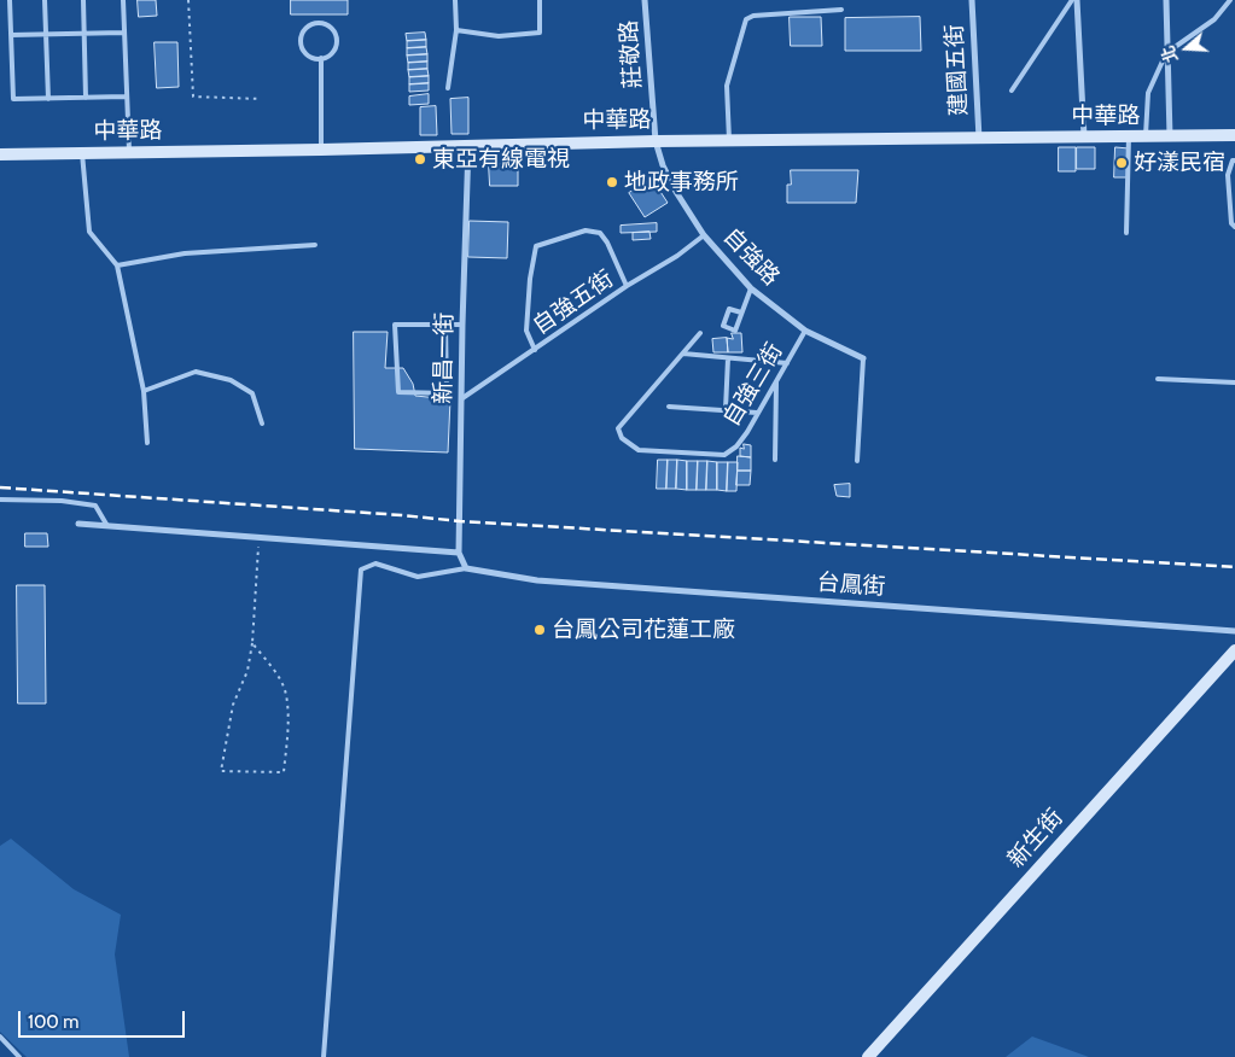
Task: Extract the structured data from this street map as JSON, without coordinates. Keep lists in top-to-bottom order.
{
  "streets": {
    "street": [
      "莊敬路",
      "建國五街",
      "中華路",
      "自強路",
      "新昌一街",
      "台鳳街",
      "新生街"
    ],
    "lane": ["自強五街", "自強三街"]
  },
  "crossings": [
    ["莊敬路", "中華路"],
    ["莊敬路", "自強路"],
    ["建國五街", "中華路"],
    ["中華路", "自強路"],
    ["中華路", "新昌一街"],
    ["自強路", "自強五街"],
    ["自強路", "自強三街"],
    ["自強五街", "新昌一街"],
    ["新昌一街", "台鳳街"]
  ],
  "places": [
    "東亞有線電視",
    "好漾民宿",
    "地政事務所",
    "台鳳公司花蓮工廠"
  ],
  "scale_bar": "100 m",
  "north": "left"
}
